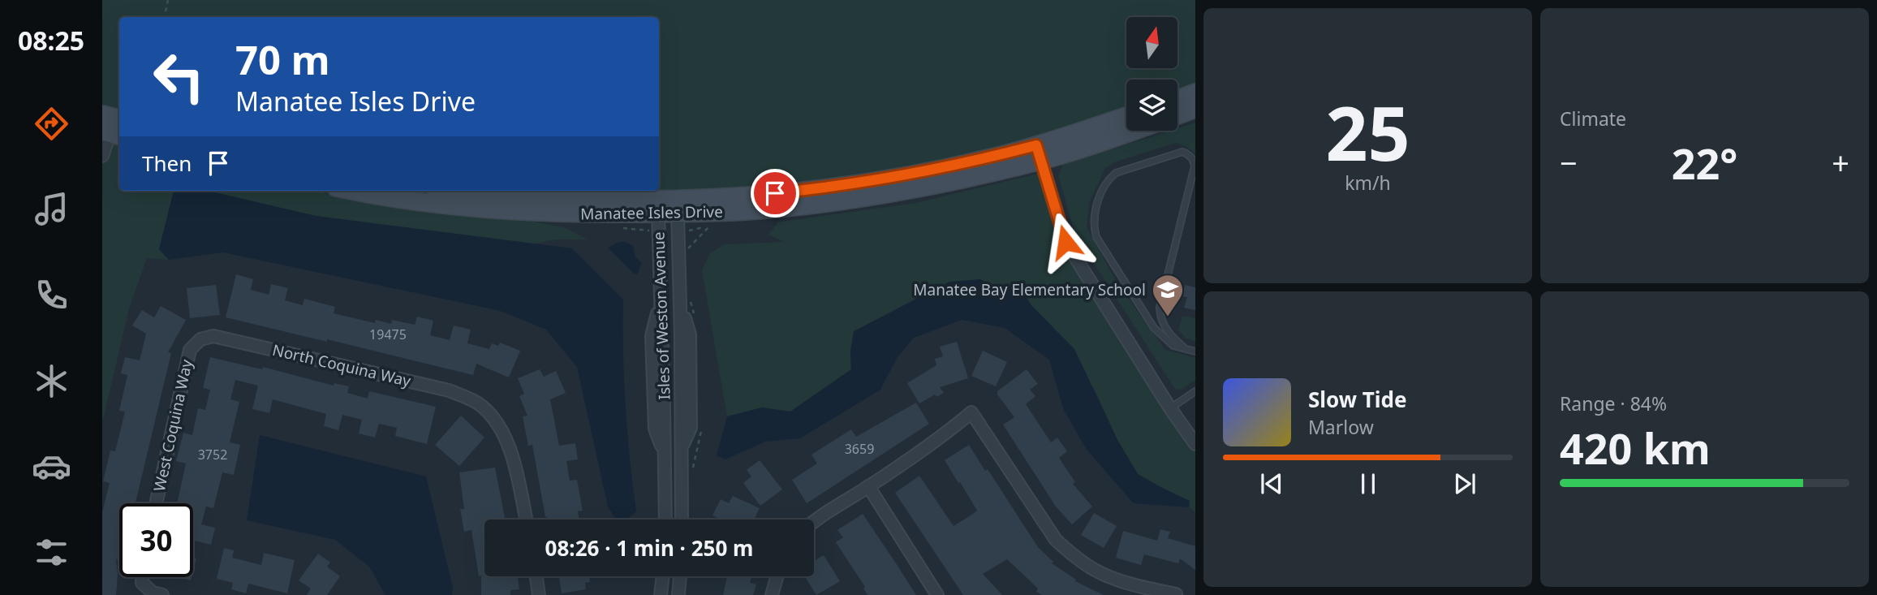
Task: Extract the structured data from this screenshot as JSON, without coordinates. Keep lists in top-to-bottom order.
{
  "streets": {
    "street": [
      "Manatee Isles Drive",
      "Isles of Weston Avenue",
      "North Coquina Way",
      "West Coquina Way"
    ]
  },
  "crossings": [
    ["Manatee Isles Drive", "Isles of Weston Avenue"],
    ["North Coquina Way", "West Coquina Way"]
  ],
  "places": {
    "school or university": ["Manatee Bay Elementary School"]
  },
  "house_numbers": ["19475", "3659", "3752"],
  "north": "top",
  "page": {
    "tabs": "08:25",
    "tile": [
      ["25", "km/h"],
      "Climate",
      ["Range · 84%", "420 km"]
    ],
    "turn": ["70 m", "Manatee Isles Drive"],
    "then": "Then",
    "heat": ["−", "22°", "+"],
    "song": ["Slow Tide", "Marlow"],
    "limit": "30",
    "trip": "08:26 · 1 min · 250 m"
  }
}
